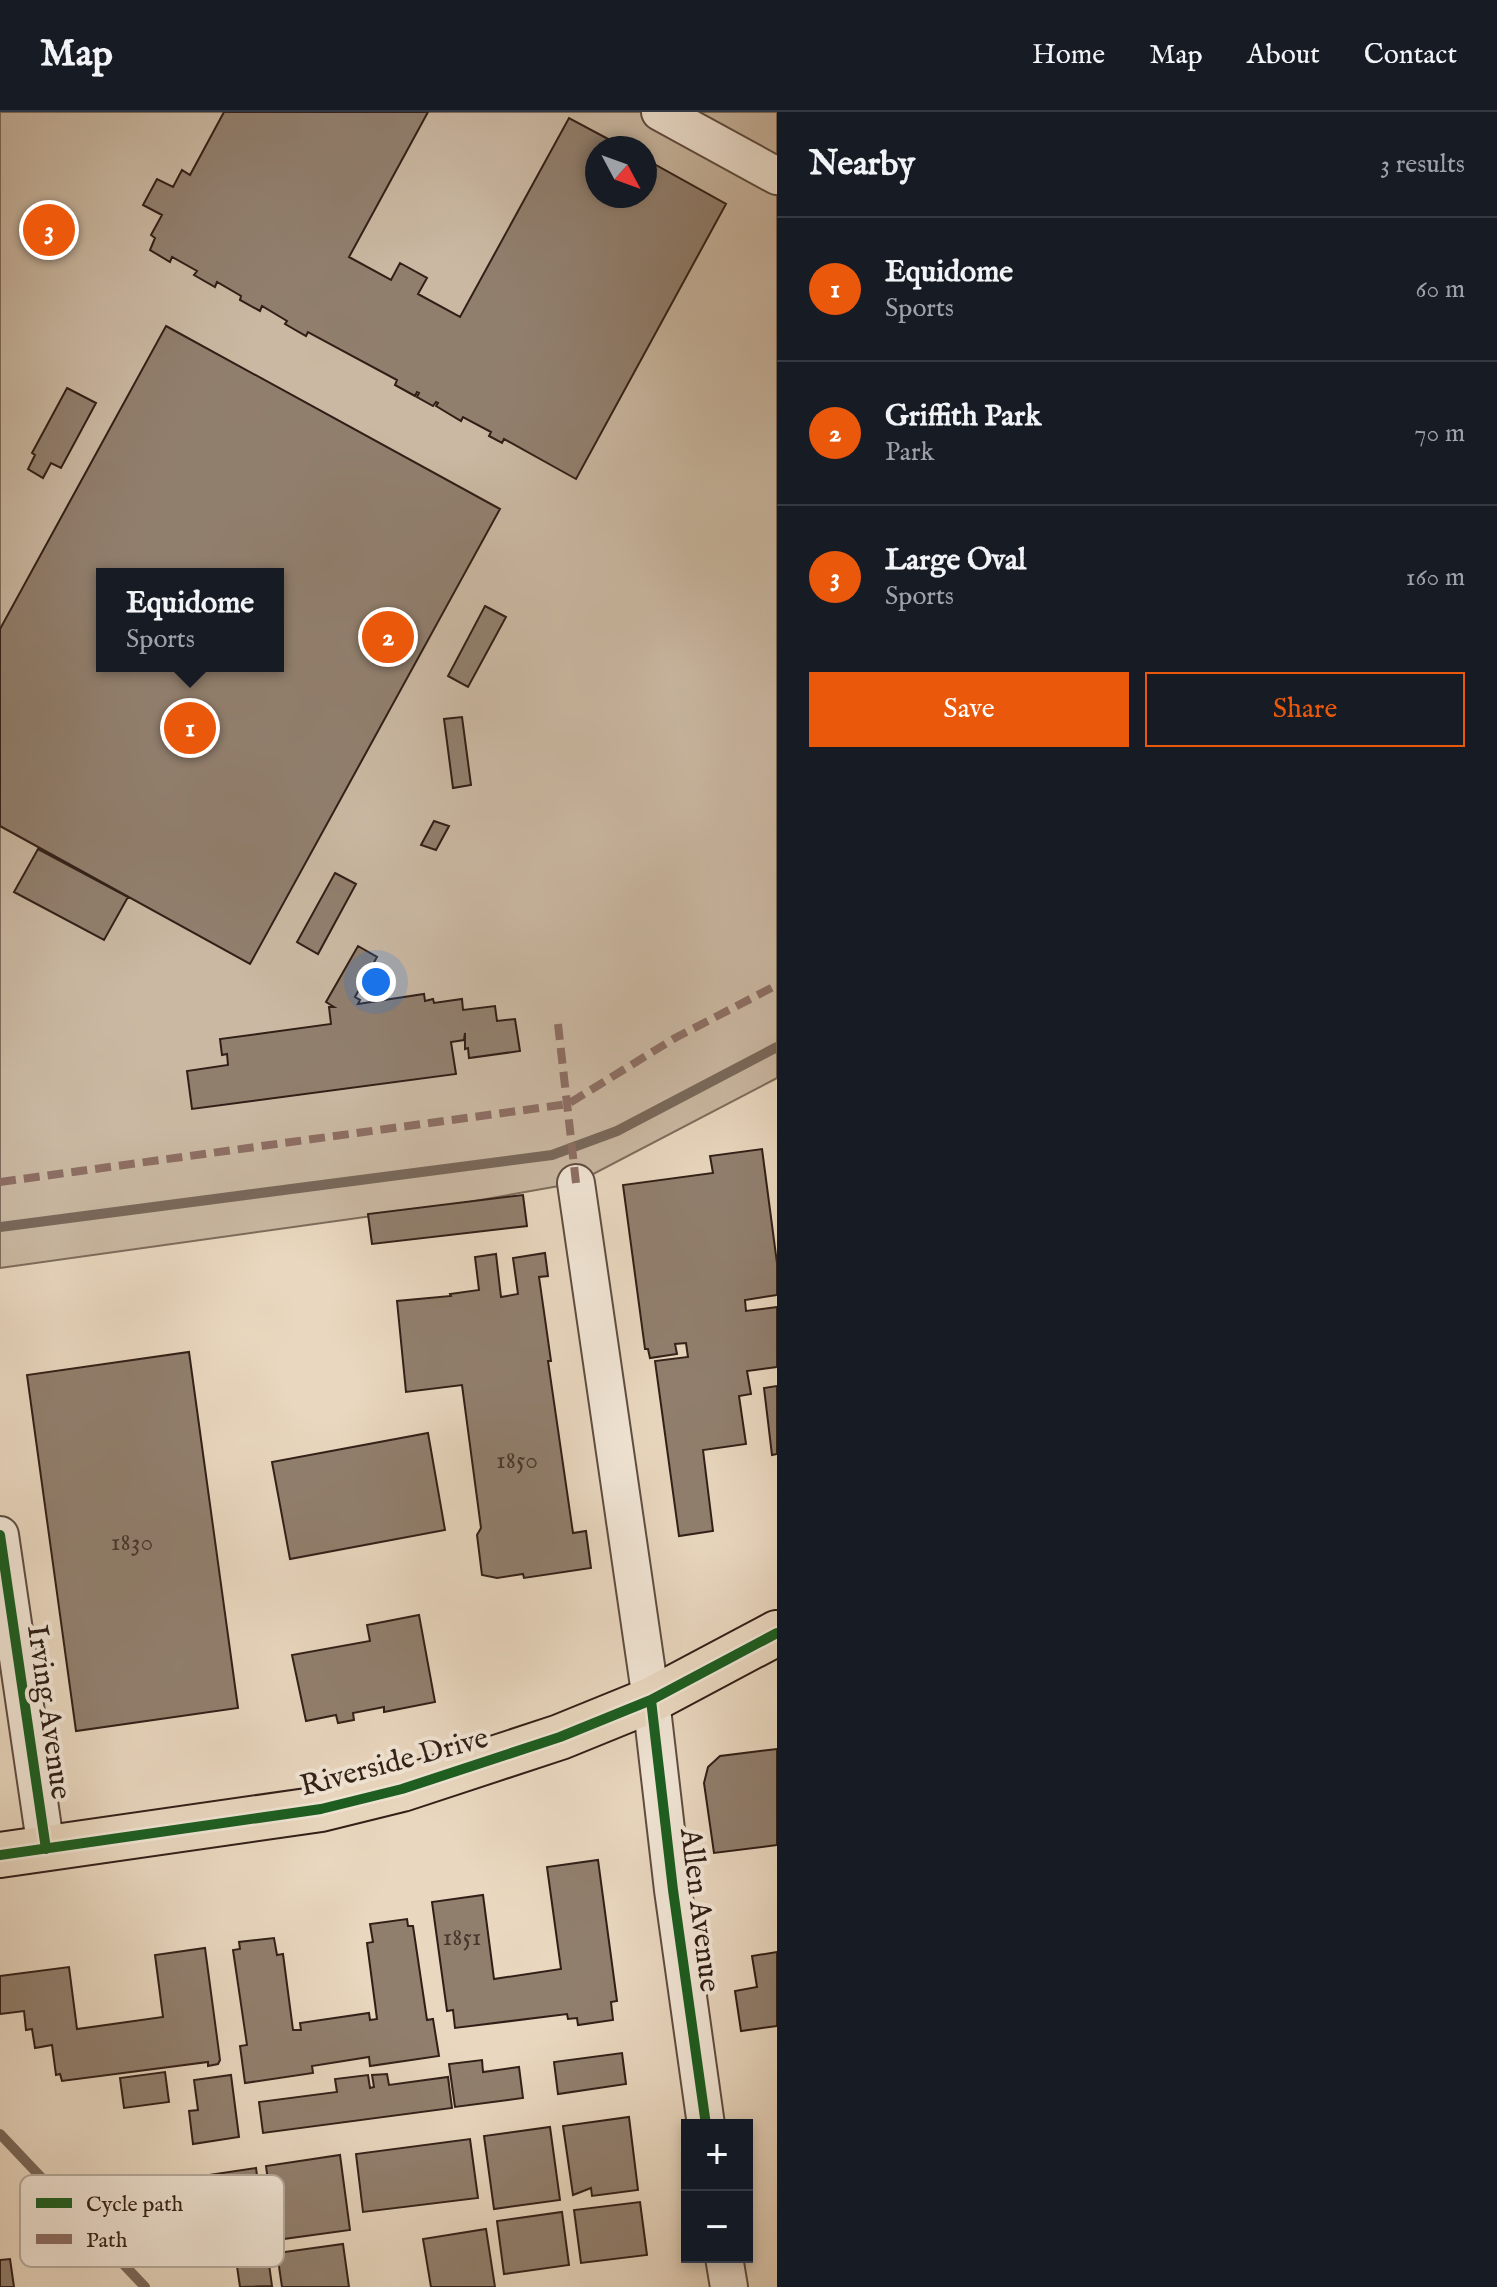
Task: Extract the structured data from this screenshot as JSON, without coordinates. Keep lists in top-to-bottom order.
{
  "streets": {
    "main road": ["Riverside Drive"],
    "street": ["Irving Avenue", "Allen Avenue"]
  },
  "crossings": [
    ["Irving Avenue", "Riverside Drive"],
    ["Riverside Drive", "Allen Avenue"]
  ],
  "house_numbers": ["1850", "1830", "1851"],
  "legend": ["Cycle path", "Path"],
  "north": "bottom right",
  "page": {
    "header": "Map",
    "nav": [
      "Home",
      "Map",
      "About",
      "Contact"
    ],
    "heading": ["Nearby", "3 results"],
    "pins": ["3", "2", "1"],
    "list": [
      {
        "mark": "1",
        "name": "Equidome",
        "note": "Sports",
        "value": "60 m"
      },
      {
        "mark": "2",
        "name": "Griffith Park",
        "note": "Park",
        "value": "70 m"
      },
      {
        "mark": "3",
        "name": "Large Oval",
        "note": "Sports",
        "value": "160 m"
      }
    ],
    "popup": ["Equidome", "Sports"],
    "buttons": ["Save", "Share"],
    "map_buttons": ["+", "−"]
  }
}
